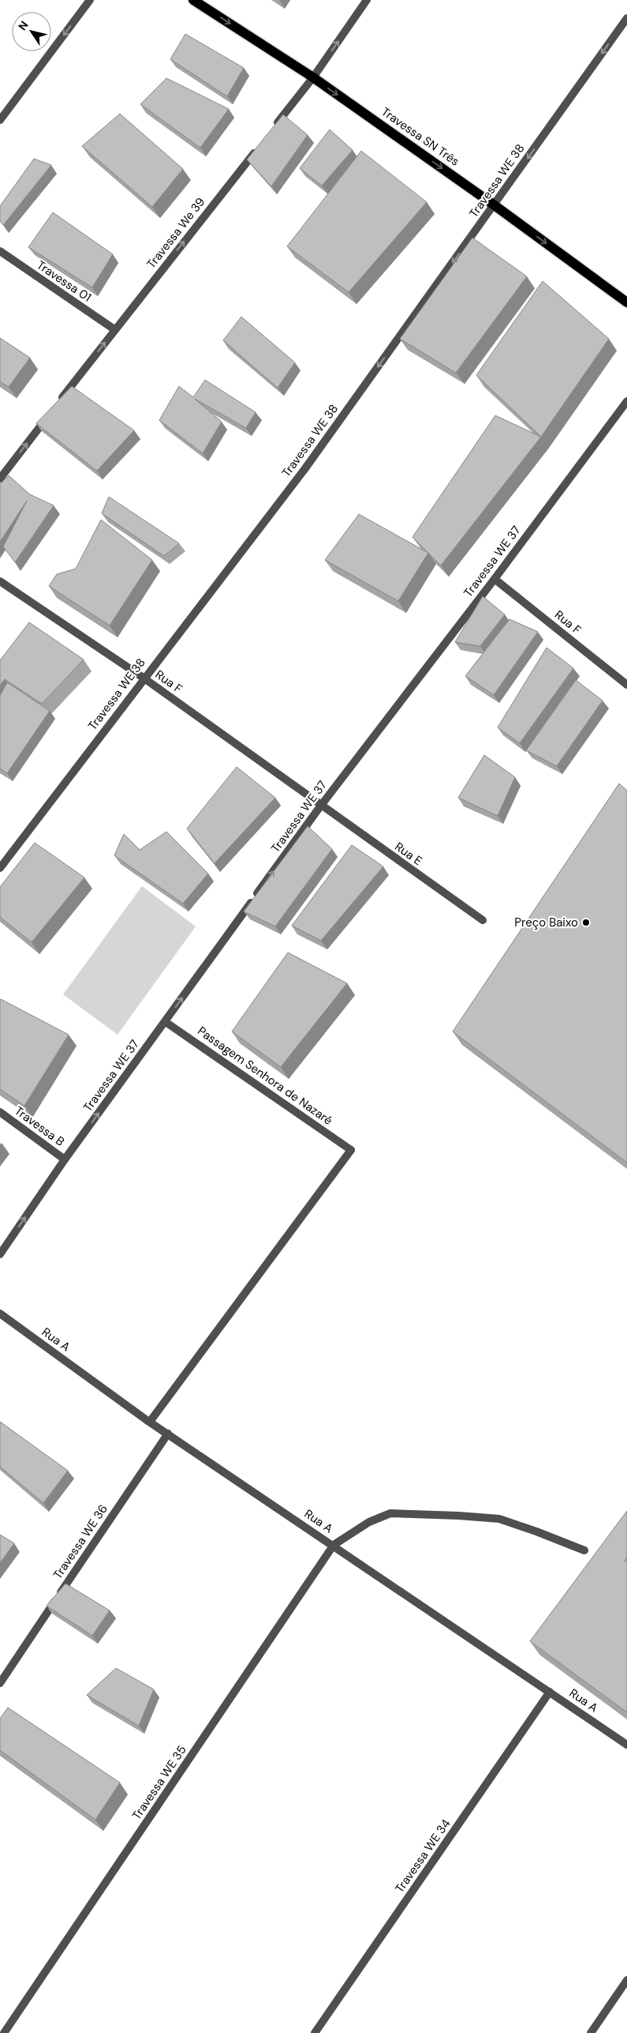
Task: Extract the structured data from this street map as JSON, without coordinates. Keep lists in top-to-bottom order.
{
  "streets": {
    "main road": ["Travessa SN Três"],
    "street": [
      "Travessa WE 38",
      "Travessa We 39",
      "Travessa 01",
      "Travessa WE 37",
      "Rua F",
      "Rua E",
      "Passagem Senhora de Nazaré",
      "Travessa B",
      "Rua A",
      "Travessa WE 36",
      "Travessa WE 35",
      "Travessa WE 34"
    ]
  },
  "crossings": [
    ["Travessa SN Três", "Travessa WE 38"],
    ["Travessa WE 38", "Rua F"],
    ["Travessa We 39", "Travessa 01"],
    ["Travessa WE 37", "Rua F"],
    ["Travessa WE 37", "Rua E"],
    ["Travessa WE 37", "Passagem Senhora de Nazaré"],
    ["Travessa WE 37", "Travessa B"],
    ["Rua F", "Rua E"],
    ["Passagem Senhora de Nazaré", "Rua A"],
    ["Rua A", "Travessa WE 36"],
    ["Rua A", "Travessa WE 35"],
    ["Rua A", "Travessa WE 34"]
  ],
  "one_way": [
    "Travessa SN Três",
    "Travessa WE 38",
    "Travessa We 39",
    "Travessa WE 37"
  ],
  "places": ["Preço Baixo"],
  "north": "top left"
}
